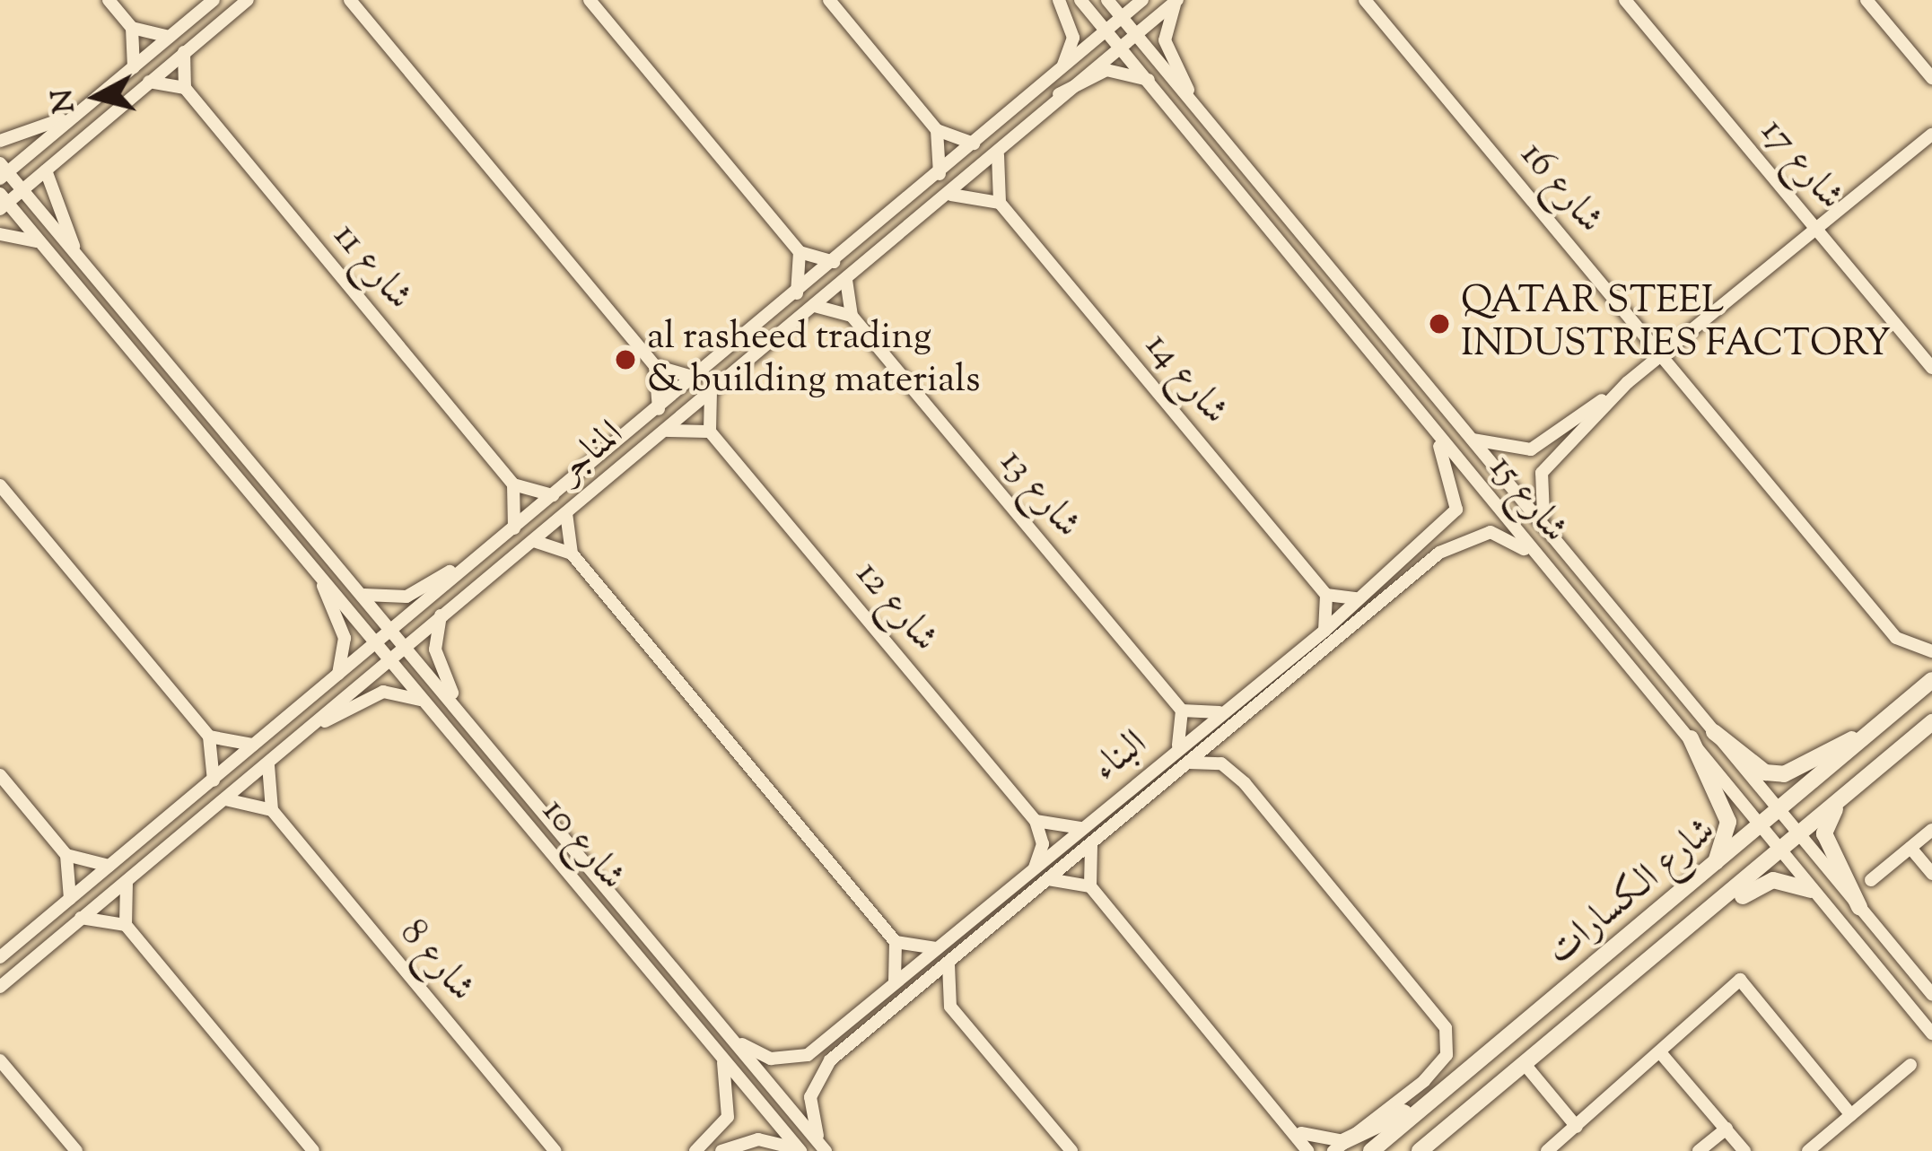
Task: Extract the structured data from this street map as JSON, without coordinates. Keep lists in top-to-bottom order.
{
  "streets": {
    "street": [
      "شارع 17",
      "شارع 16",
      "شارع 11",
      "شارع 14",
      "المناجر",
      "شارع 13",
      "شارع 15",
      "شارع 12",
      "البناء",
      "شارع 10",
      "شارع الكسارات",
      "شارع 8"
    ]
  },
  "crossings": [
    ["المناجر", "شارع 15"],
    ["المناجر", "شارع 10"],
    ["شارع 15", "البناء"],
    ["شارع 15", "شارع الكسارات"],
    ["البناء", "شارع 10"]
  ],
  "places": ["QATAR STEEL INDUSTRIES FACTORY", "al rasheed trading & building materials"],
  "north": "left"
}
